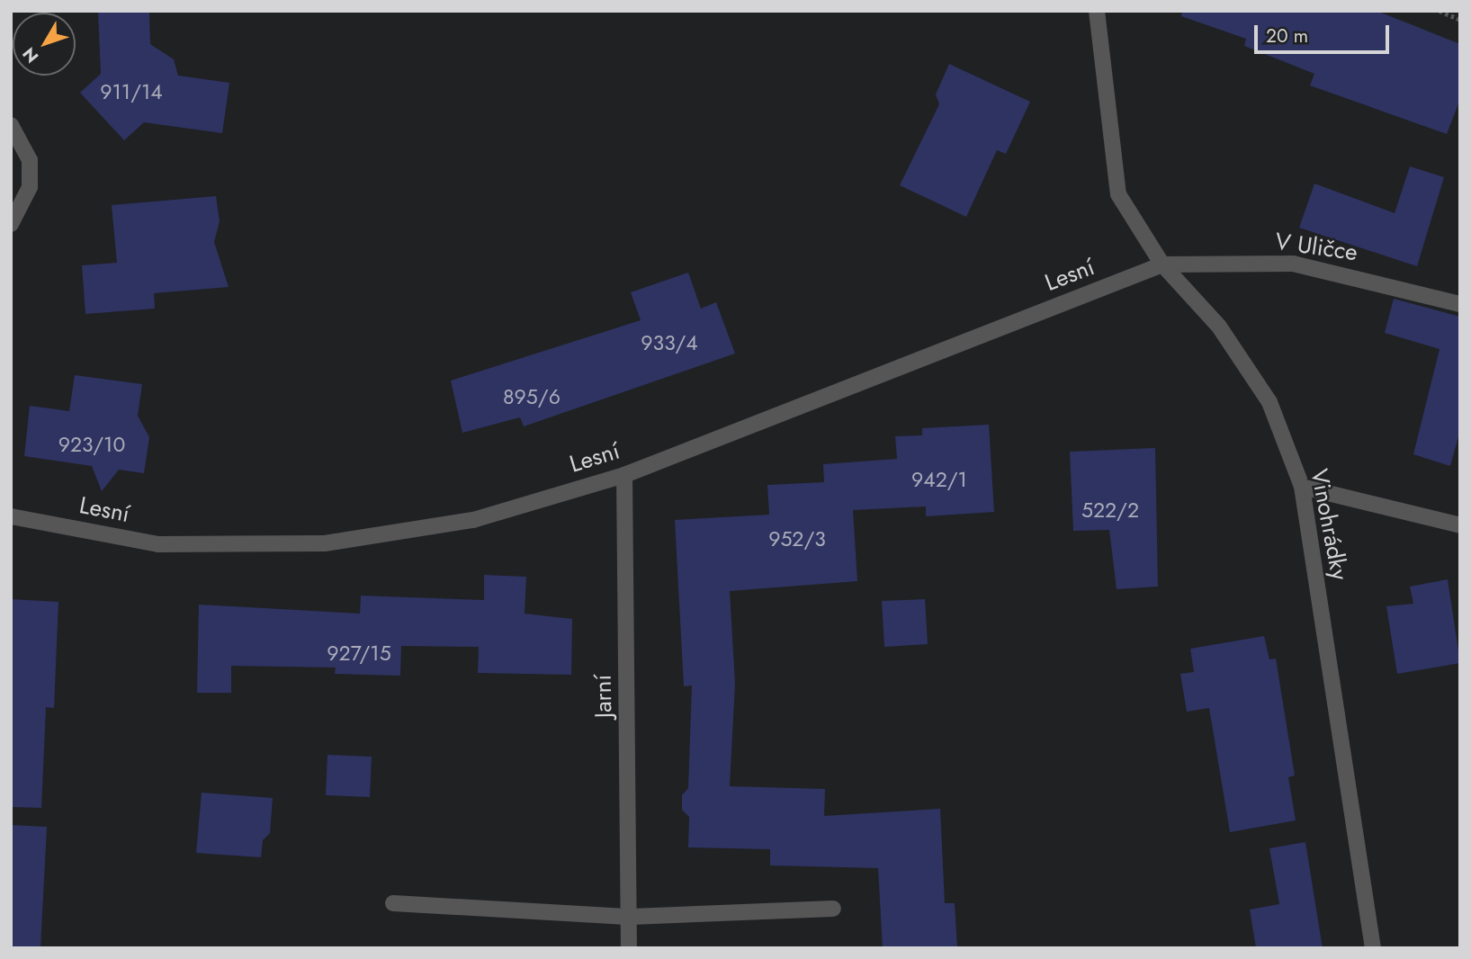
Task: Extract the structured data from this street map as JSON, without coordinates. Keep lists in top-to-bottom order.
{
  "streets": {
    "street": [
      "V Uličce",
      "Lesní",
      "Vinohrádky",
      "Jarní"
    ]
  },
  "crossings": [
    ["V Uličce", "Lesní"],
    ["V Uličce", "Vinohrádky"],
    ["Lesní", "Vinohrádky"],
    ["Lesní", "Jarní"]
  ],
  "house_numbers": [
    "911/14",
    "933/4",
    "895/6",
    "923/10",
    "942/1",
    "522/2",
    "952/3",
    "927/15"
  ],
  "scale_bar": "20 m",
  "north": "bottom left"
}
